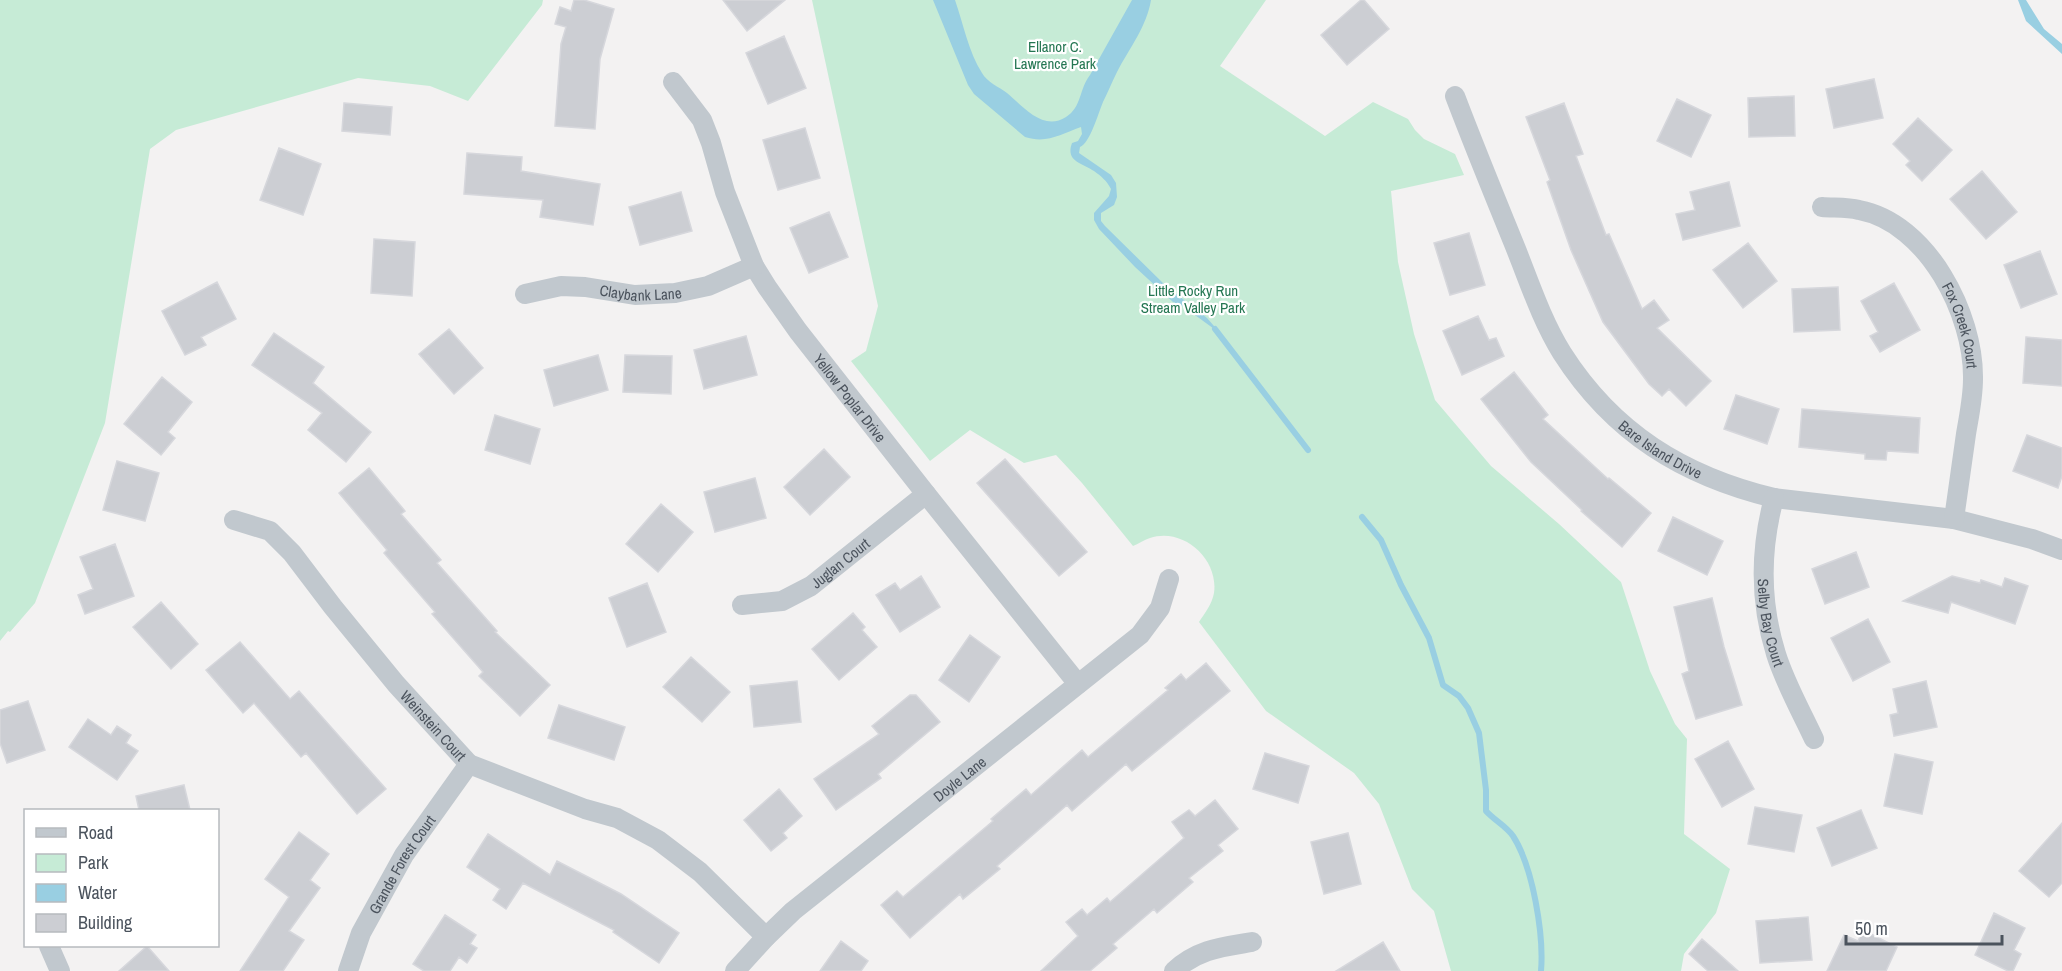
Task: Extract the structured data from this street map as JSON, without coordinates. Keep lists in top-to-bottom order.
{
  "streets": {
    "street": [
      "Claybank Lane",
      "Fox Creek Court",
      "Yellow Poplar Drive",
      "Bare Island Drive",
      "Juglan Court",
      "Selby Bay Court",
      "Weinstein Court",
      "Doyle Lane",
      "Grande Forest Court"
    ]
  },
  "crossings": [
    ["Claybank Lane", "Yellow Poplar Drive"],
    ["Fox Creek Court", "Bare Island Drive"],
    ["Yellow Poplar Drive", "Juglan Court"],
    ["Yellow Poplar Drive", "Doyle Lane"],
    ["Bare Island Drive", "Selby Bay Court"],
    ["Weinstein Court", "Doyle Lane"],
    ["Weinstein Court", "Grande Forest Court"]
  ],
  "parks": ["Ellanor C. Lawrence Park", "Little Rocky Run Stream Valley Park"],
  "legend": [
    "Road",
    "Park",
    "Water",
    "Building"
  ],
  "scale_bar": "50 m"
}
